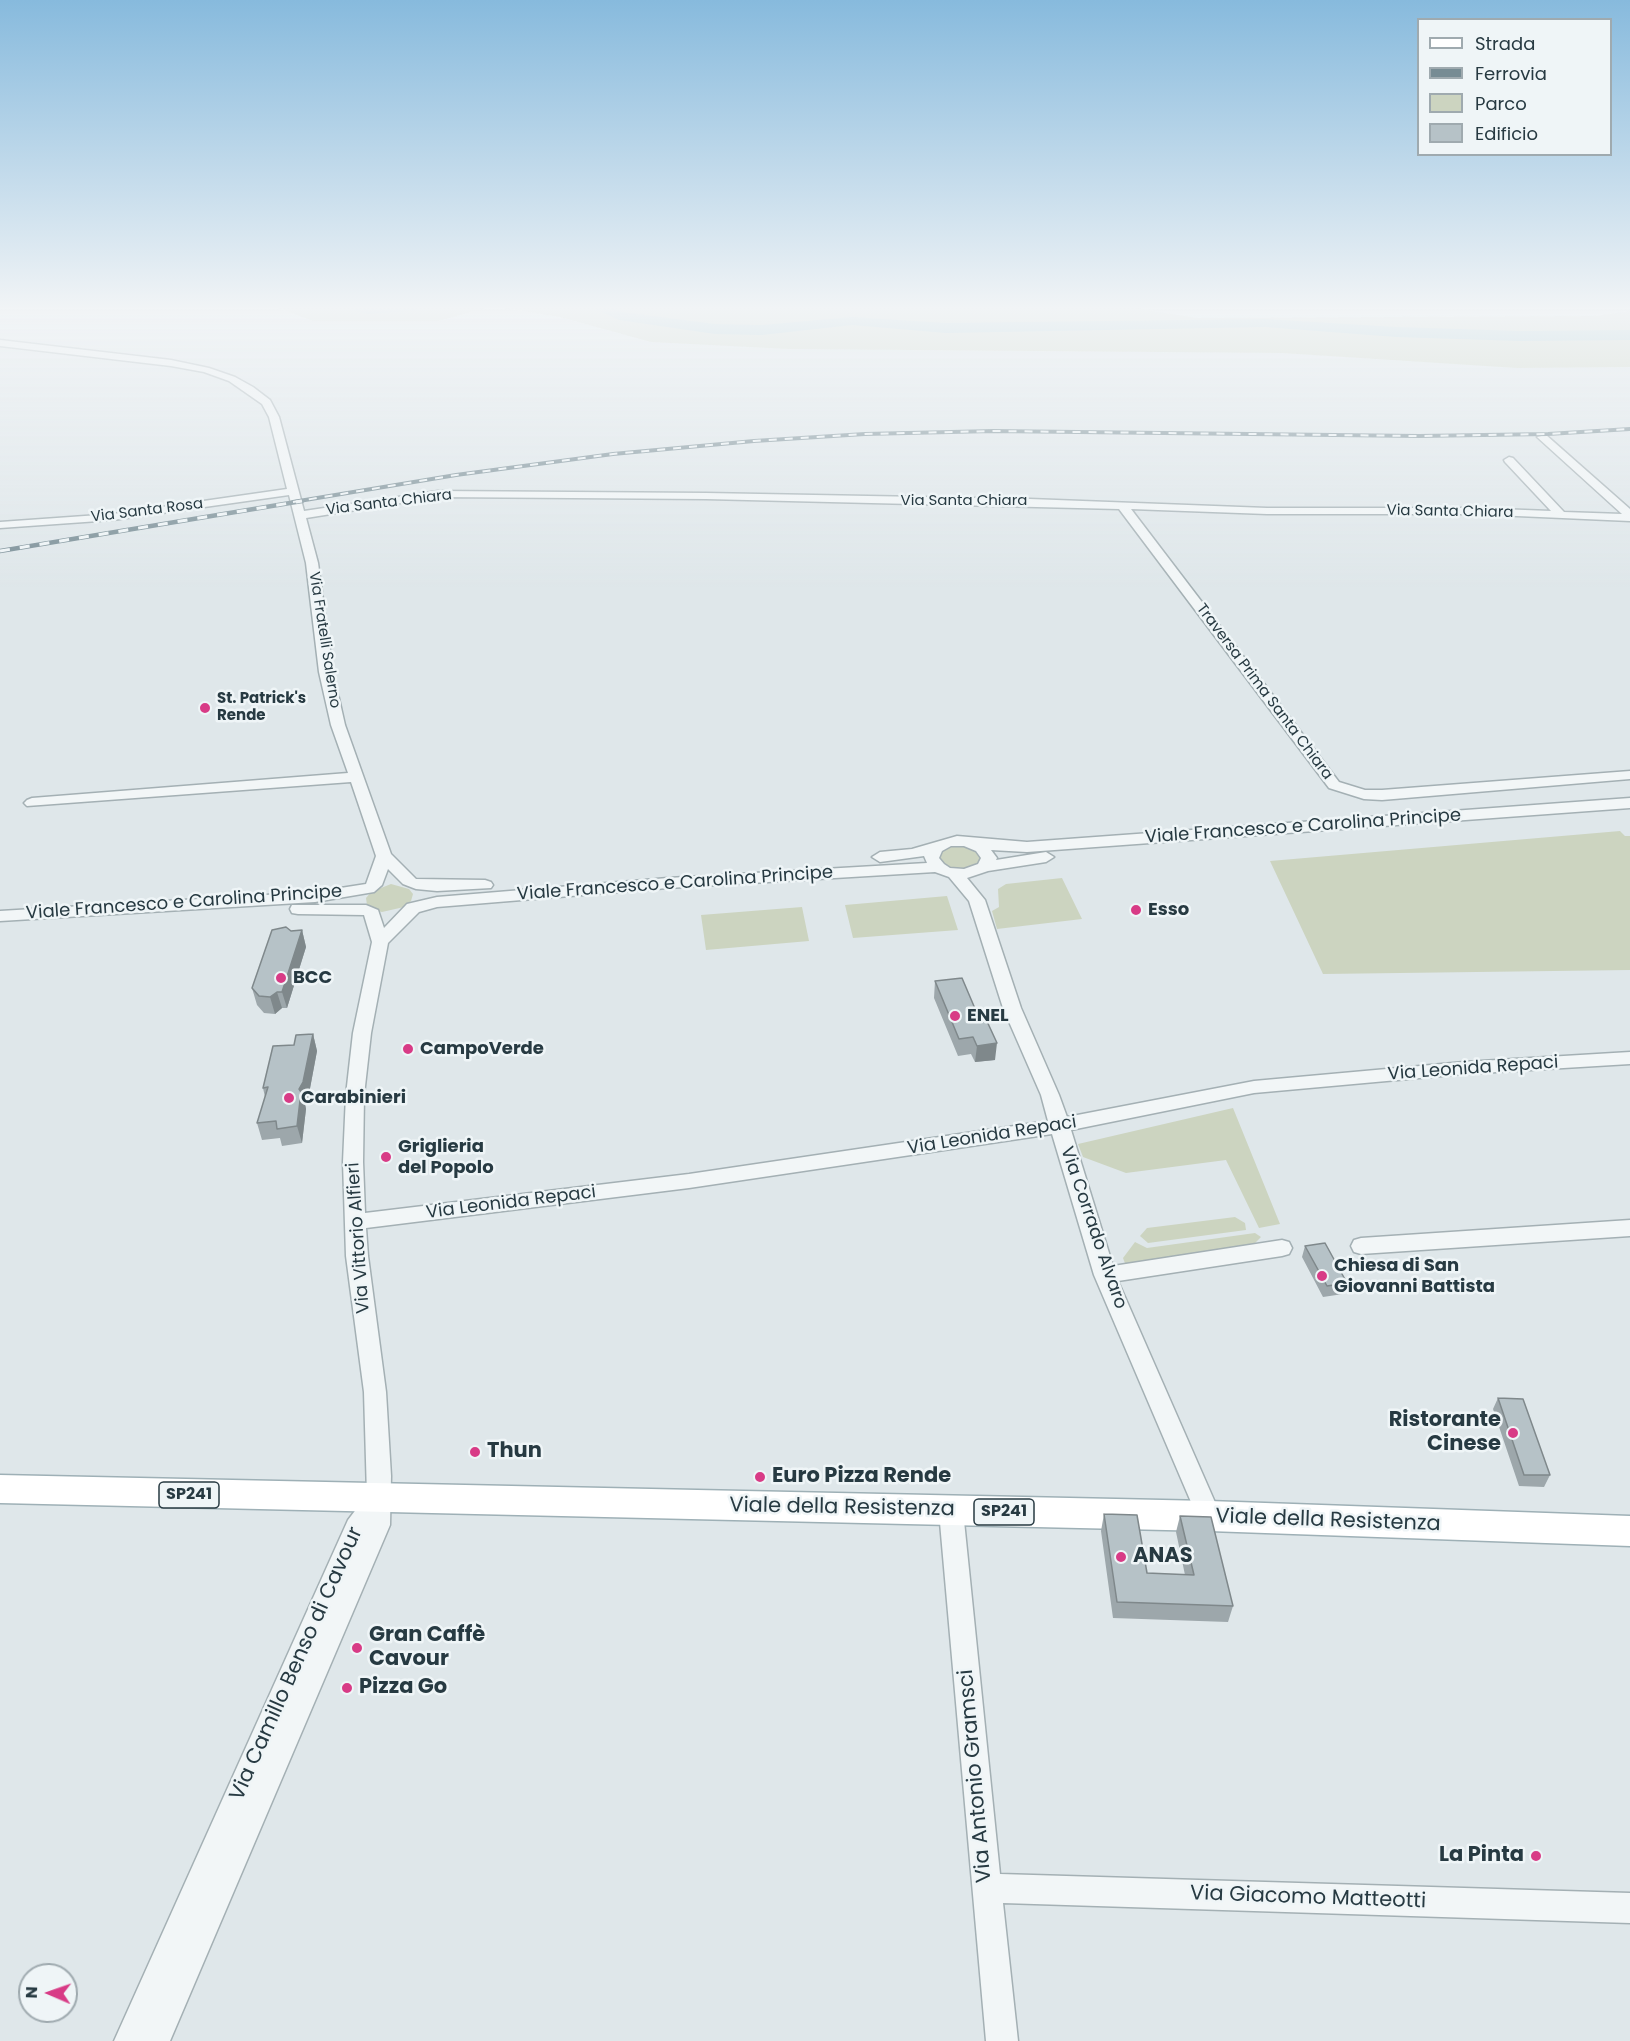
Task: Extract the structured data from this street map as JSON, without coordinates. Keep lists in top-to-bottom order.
{
  "streets": {
    "main road": ["SP241", "Viale della Resistenza"],
    "street": [
      "Via Santa Chiara",
      "Via Santa Rosa",
      "Via Fratelli Salerno",
      "Traversa Prima Santa Chiara",
      "Viale Francesco e Carolina Principe",
      "Via Leonida Repaci",
      "Via Corrado Alvaro",
      "Via Vittorio Alfieri",
      "Via Camillo Benso di Cavour",
      "Via Antonio Gramsci",
      "Via Giacomo Matteotti"
    ]
  },
  "crossings": [
    ["Via Santa Chiara", "Via Fratelli Salerno"],
    ["Via Santa Chiara", "Traversa Prima Santa Chiara"],
    ["Via Santa Rosa", "Via Fratelli Salerno"],
    ["Via Fratelli Salerno", "Viale Francesco e Carolina Principe"],
    ["Viale Francesco e Carolina Principe", "Via Corrado Alvaro"],
    ["Viale Francesco e Carolina Principe", "Via Vittorio Alfieri"],
    ["Via Leonida Repaci", "Via Corrado Alvaro"],
    ["Via Leonida Repaci", "Via Vittorio Alfieri"],
    ["Via Corrado Alvaro", "Viale della Resistenza"],
    ["Via Vittorio Alfieri", "SP241"],
    ["Via Vittorio Alfieri", "Viale della Resistenza"],
    ["Via Vittorio Alfieri", "Via Camillo Benso di Cavour"],
    ["SP241", "Viale della Resistenza"],
    ["SP241", "Via Camillo Benso di Cavour"],
    ["Viale della Resistenza", "Via Camillo Benso di Cavour"],
    ["Viale della Resistenza", "Via Antonio Gramsci"],
    ["Via Antonio Gramsci", "Via Giacomo Matteotti"]
  ],
  "places": [
    "St. Patrick's Rende",
    "Esso",
    "BCC",
    "ENEL",
    "CampoVerde",
    "Carabinieri",
    "Griglieria del Popolo",
    "Chiesa di San Giovanni Battista",
    "Ristorante Cinese",
    "Thun",
    "Euro Pizza Rende",
    "ANAS",
    "Gran Caffè Cavour",
    "Pizza Go",
    "La Pinta"
  ],
  "legend": [
    "Strada",
    "Ferrovia",
    "Parco",
    "Edificio"
  ],
  "north": "left"
}
